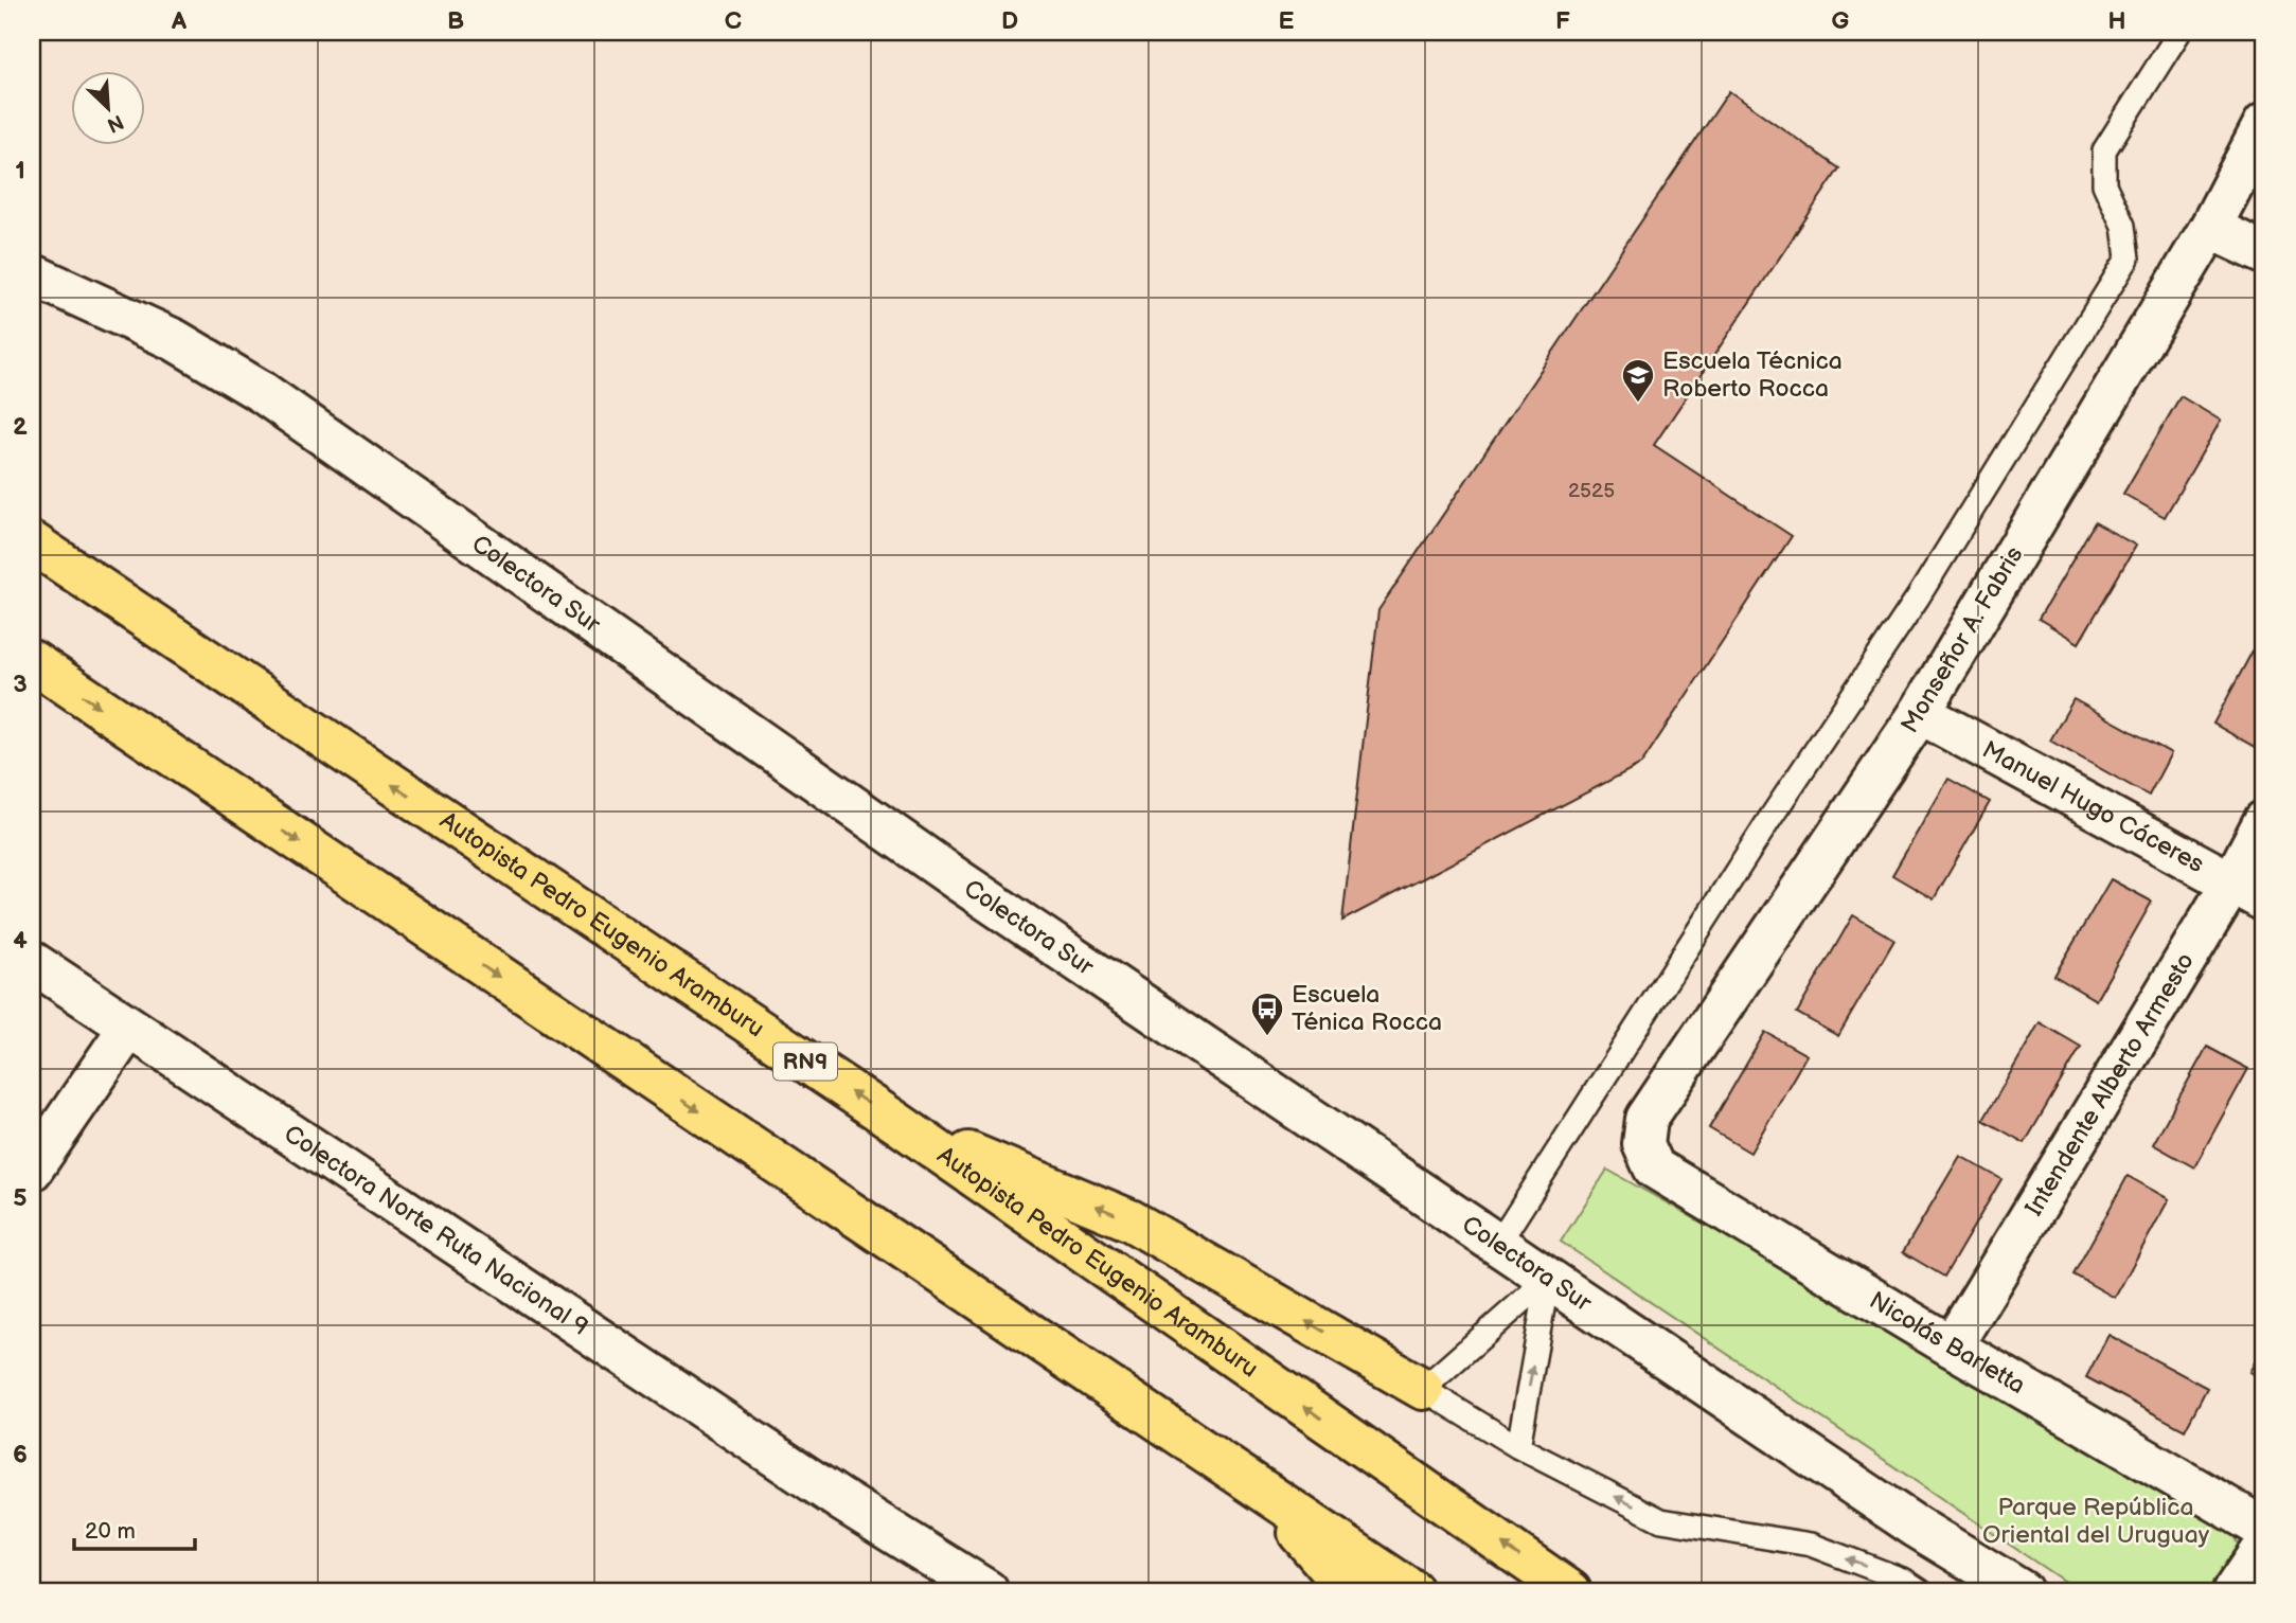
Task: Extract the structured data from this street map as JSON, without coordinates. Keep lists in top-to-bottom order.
{
  "streets": {
    "highway": ["Autopista Pedro Eugenio Aramburu", "RN9"],
    "street": [
      "Colectora Sur",
      "Monseñor A. Fabris",
      "Manuel Hugo Cáceres",
      "Intendente Alberto Armesto",
      "Colectora Norte Ruta Nacional 9",
      "Nicolás Barletta"
    ]
  },
  "crossings": [
    ["Monseñor A. Fabris", "Manuel Hugo Cáceres"],
    ["Monseñor A. Fabris", "Nicolás Barletta"],
    ["Manuel Hugo Cáceres", "Intendente Alberto Armesto"],
    ["Intendente Alberto Armesto", "Nicolás Barletta"]
  ],
  "parks": ["Parque República Oriental del Uruguay"],
  "places": {
    "school or university": ["Escuela Técnica Roberto Rocca"],
    "bus stop": ["Escuela Ténica Rocca"]
  },
  "house_numbers": ["2525"],
  "scale_bar": "20 m",
  "north": "bottom right",
  "grid": {
    "columns": [
      "A",
      "B",
      "C",
      "D",
      "E",
      "F",
      "G",
      "H"
    ],
    "rows": [
      "1",
      "2",
      "3",
      "4",
      "5",
      "6"
    ]
  }
}
